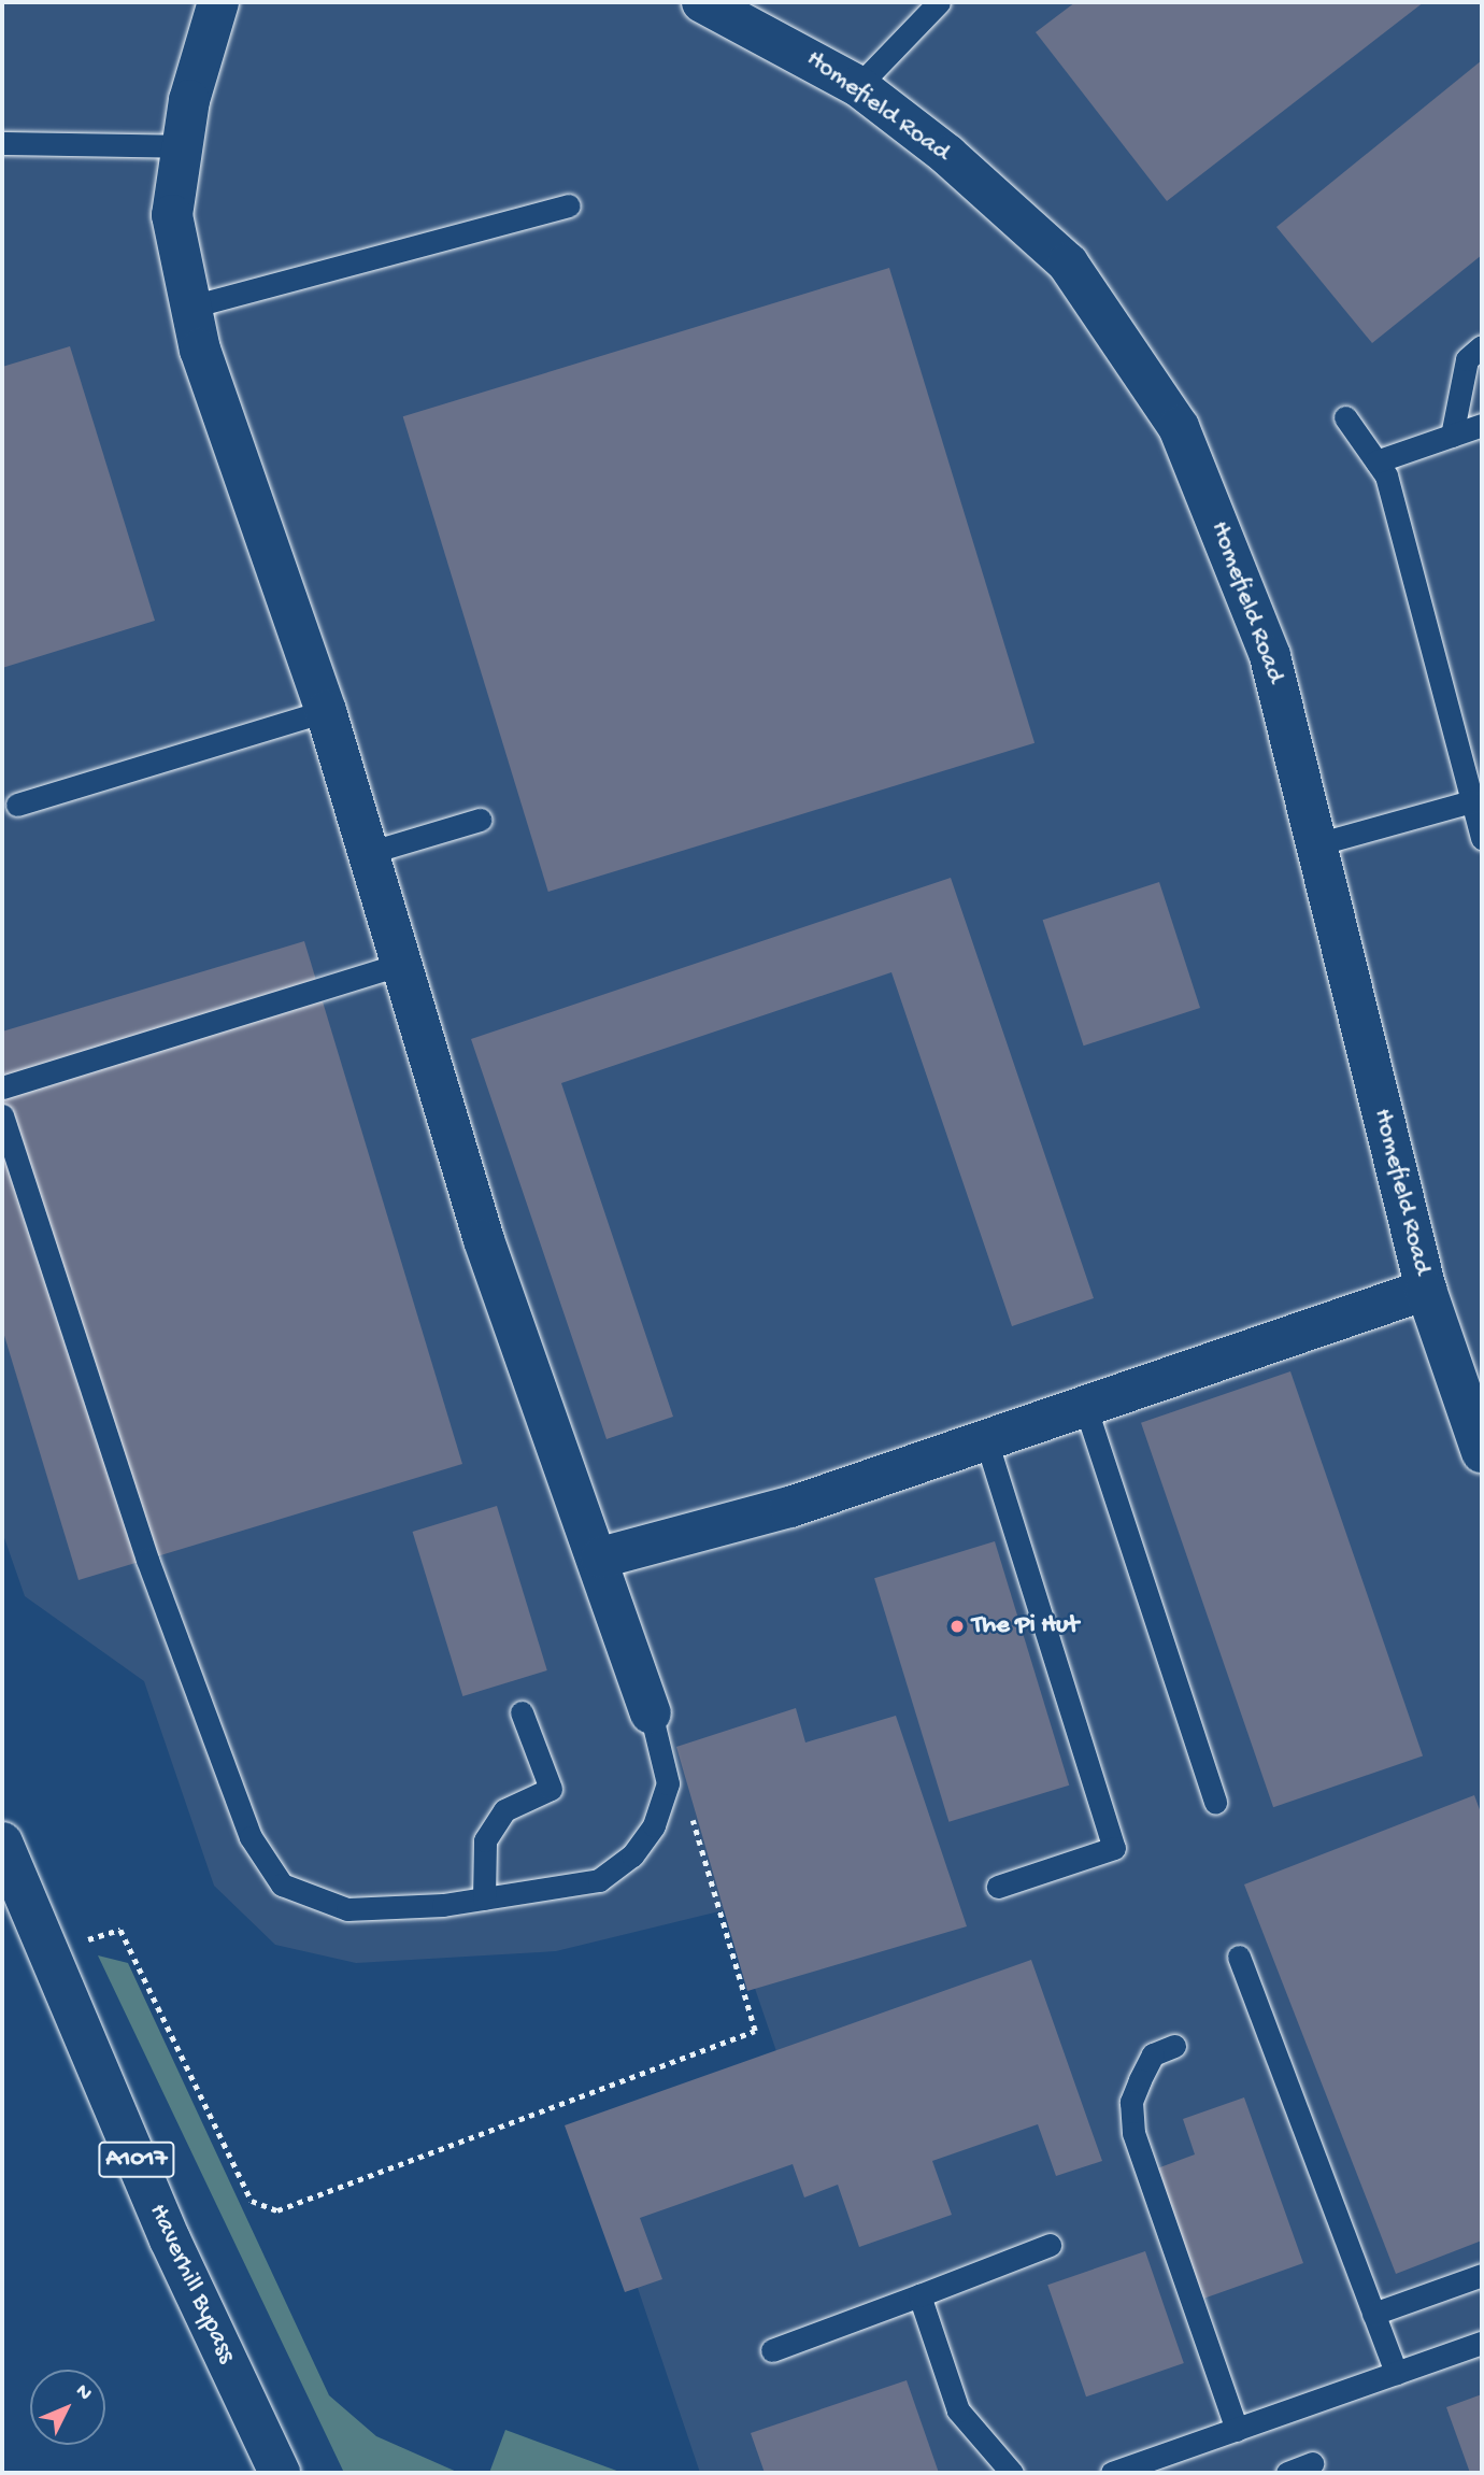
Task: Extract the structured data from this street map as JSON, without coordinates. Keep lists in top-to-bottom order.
{
  "streets": {
    "street": ["Homefield Road", "A1017", "Haverhill Bypass"]
  },
  "places": ["The Pi Hut"],
  "north": "top right"
}
